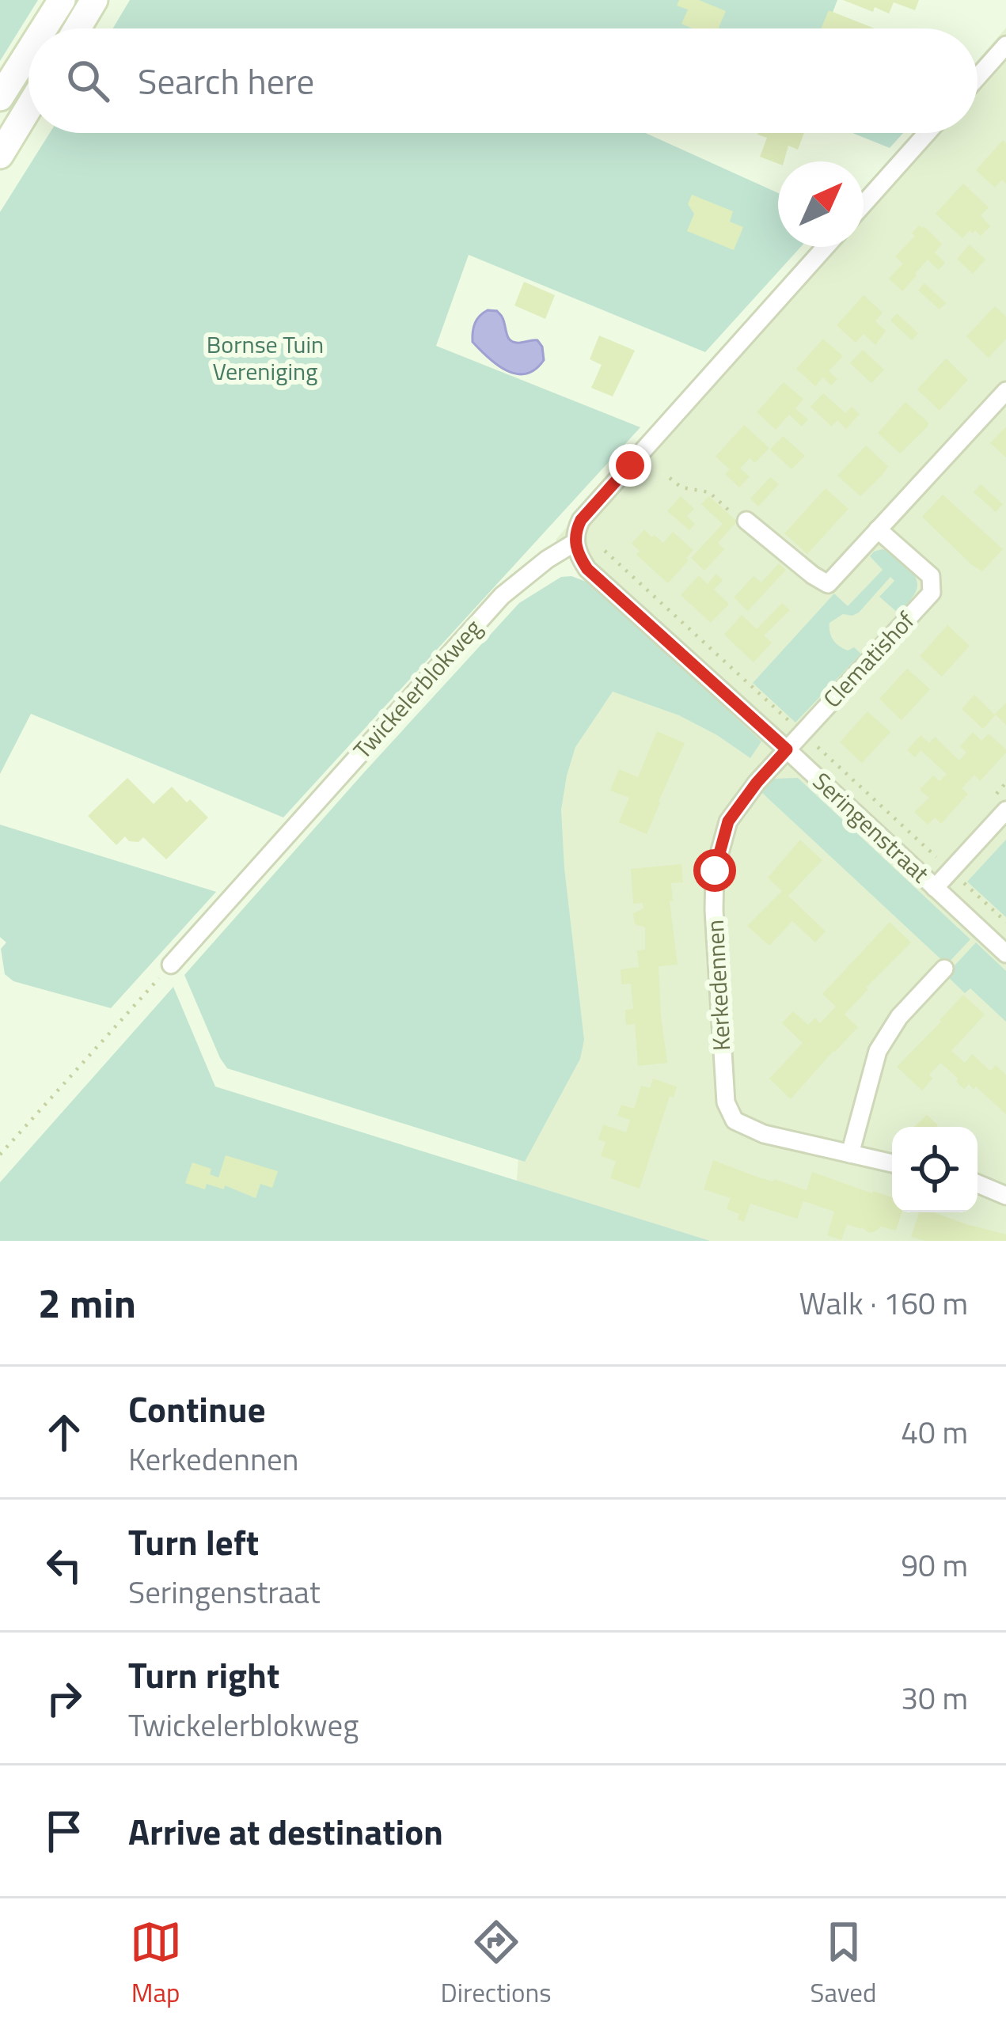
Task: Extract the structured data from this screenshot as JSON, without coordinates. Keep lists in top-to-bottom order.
{
  "streets": {
    "street": [
      "Clematishof",
      "Twickelerblokweg",
      "Seringenstraat",
      "Kerkedennen"
    ]
  },
  "crossings": [
    ["Clematishof", "Seringenstraat"],
    ["Clematishof", "Kerkedennen"],
    ["Twickelerblokweg", "Seringenstraat"],
    ["Seringenstraat", "Kerkedennen"]
  ],
  "parks": ["Bornse Tuin Vereniging"],
  "north": "top right",
  "page": {
    "search": "Search here",
    "heading": ["2 min", "Walk · 160 m"],
    "list": [
      ["Continue", "Kerkedennen", "40 m"],
      ["Turn left", "Seringenstraat", "90 m"],
      ["Turn right", "Twickelerblokweg", "30 m"],
      "Arrive at destination"
    ],
    "nav": ["Map", "Directions", "Saved"]
  }
}
